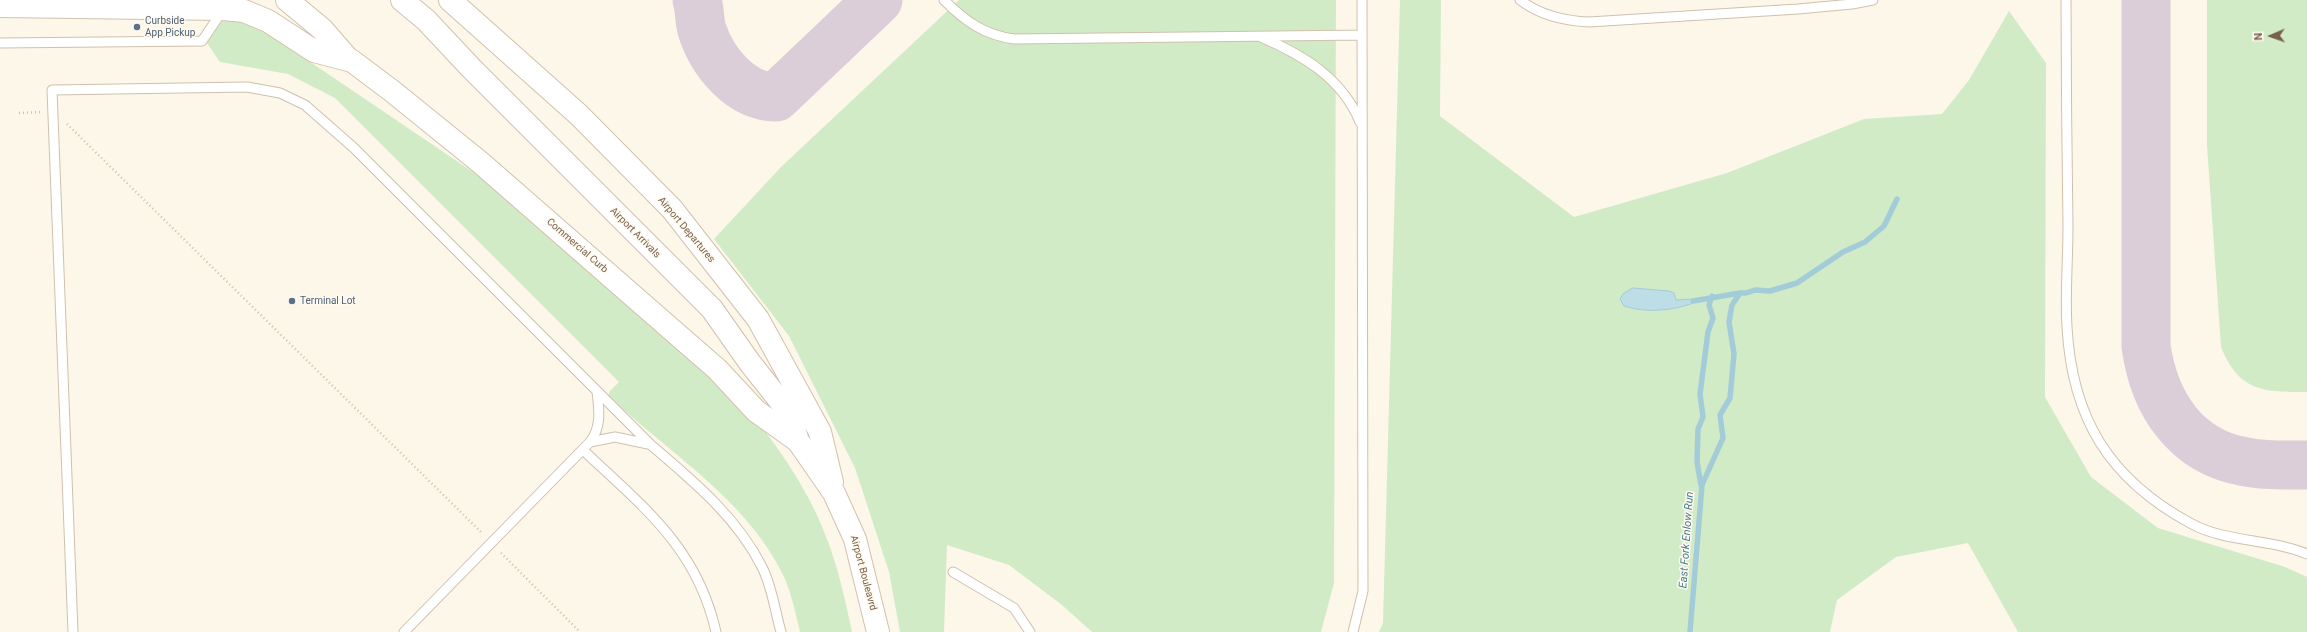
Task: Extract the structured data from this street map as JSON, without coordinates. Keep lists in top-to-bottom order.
{
  "streets": {
    "street": [
      "Airport Departures",
      "Airport Arrivals",
      "Commercial Curb",
      "Airport Bouleavrd"
    ]
  },
  "crossings": [
    ["Airport Departures", "Airport Arrivals"],
    ["Airport Departures", "Airport Bouleavrd"],
    ["Airport Arrivals", "Commercial Curb"],
    ["Airport Arrivals", "Airport Bouleavrd"]
  ],
  "water": ["East Fork Enlow Run"],
  "places": ["Curbside App Pickup", "Terminal Lot"],
  "north": "left"
}
